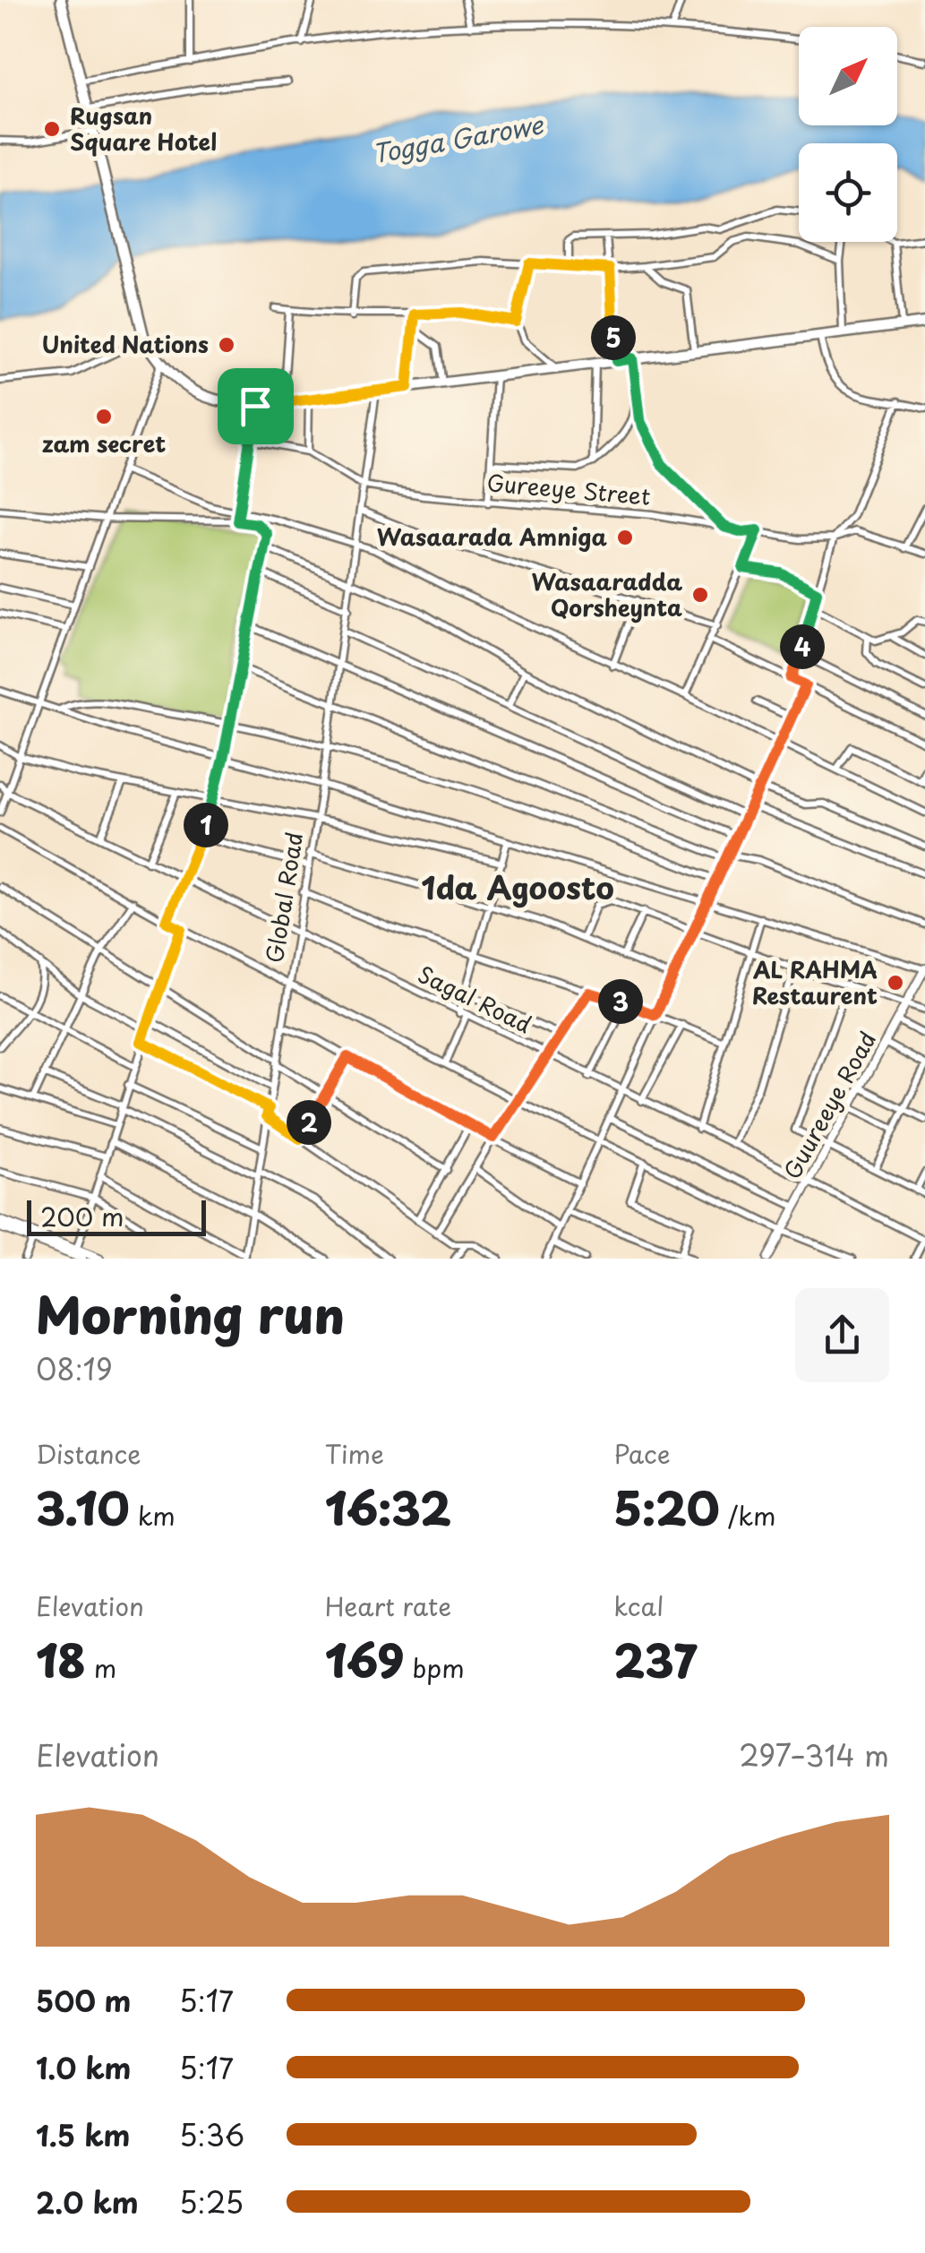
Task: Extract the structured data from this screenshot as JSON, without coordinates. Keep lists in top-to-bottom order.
{
  "streets": {
    "street": [
      "Gureeye Street",
      "Global Road",
      "Sagal Road",
      "Guureeye Road"
    ]
  },
  "crossings": [
    ["Gureeye Street", "Global Road"],
    ["Global Road", "Sagal Road"],
    ["Sagal Road", "Guureeye Road"]
  ],
  "districts": ["1da Agoosto"],
  "water": ["Togga Garowe"],
  "places": [
    "Rugsan Square Hotel",
    "United Nations",
    "zam secret",
    "Wasaarada Amniga",
    "Wasaaradda Qorsheynta",
    "AL RAHMA Restaurent"
  ],
  "scale_bar": "200 m",
  "north": "top right",
  "page": {
    "pins": [
      "5",
      "4",
      "1",
      "3",
      "2"
    ],
    "scale": "200 m",
    "heading": ["Morning run", "08:19"],
    "stats": [
      ["Distance", "3.10 km"],
      ["Time", "16:32"],
      ["Pace", "5:20 /km"],
      ["Elevation", "18 m"],
      ["Heart rate", "169 bpm"],
      ["kcal", "237"]
    ],
    "chart": ["Elevation", "297–314 m"],
    "list": [
      {
        "name": "500 m",
        "note": "5:17"
      },
      {
        "name": "1.0 km",
        "note": "5:17"
      },
      {
        "name": "1.5 km",
        "note": "5:36"
      },
      {
        "name": "2.0 km",
        "note": "5:25"
      }
    ]
  }
}
